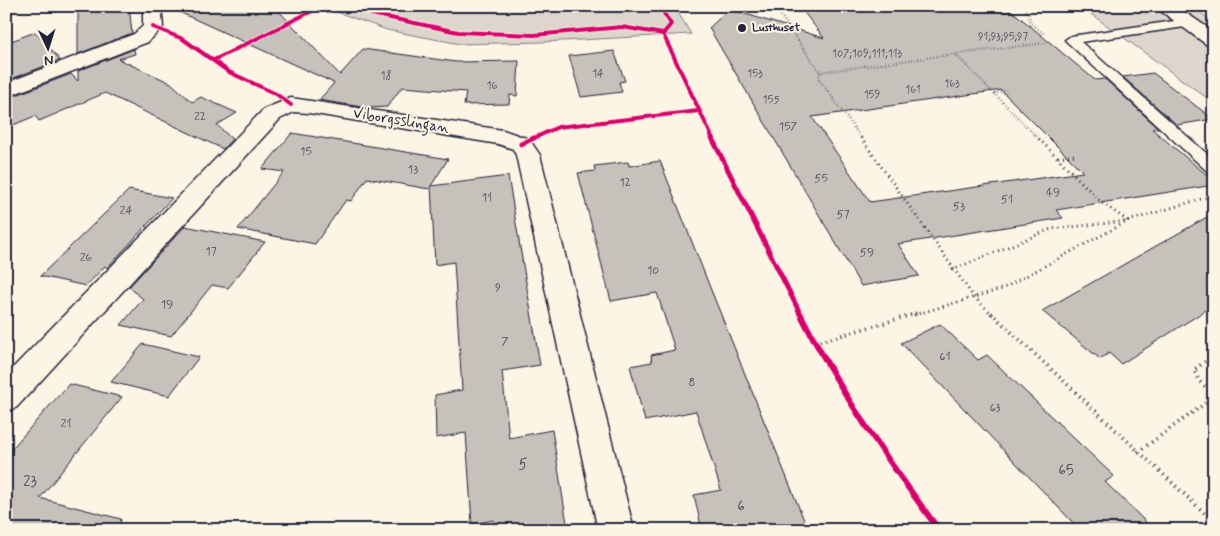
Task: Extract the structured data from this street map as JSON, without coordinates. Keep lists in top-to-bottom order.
{
  "streets": {
    "street": ["Viborgsslingan"]
  },
  "places": ["Lusthuset"],
  "house_numbers": [
    "91;93;95;97",
    "107;109;111;113",
    "14",
    "153",
    "18",
    "163",
    "16",
    "161",
    "159",
    "155",
    "22",
    "157",
    "15",
    "13",
    "55",
    "12",
    "49",
    "11",
    "51",
    "53",
    "24",
    "57",
    "17",
    "59",
    "26",
    "10",
    "9",
    "19",
    "7",
    "61",
    "8",
    "63",
    "21",
    "5",
    "65",
    "23",
    "6"
  ],
  "north": "bottom"
}
